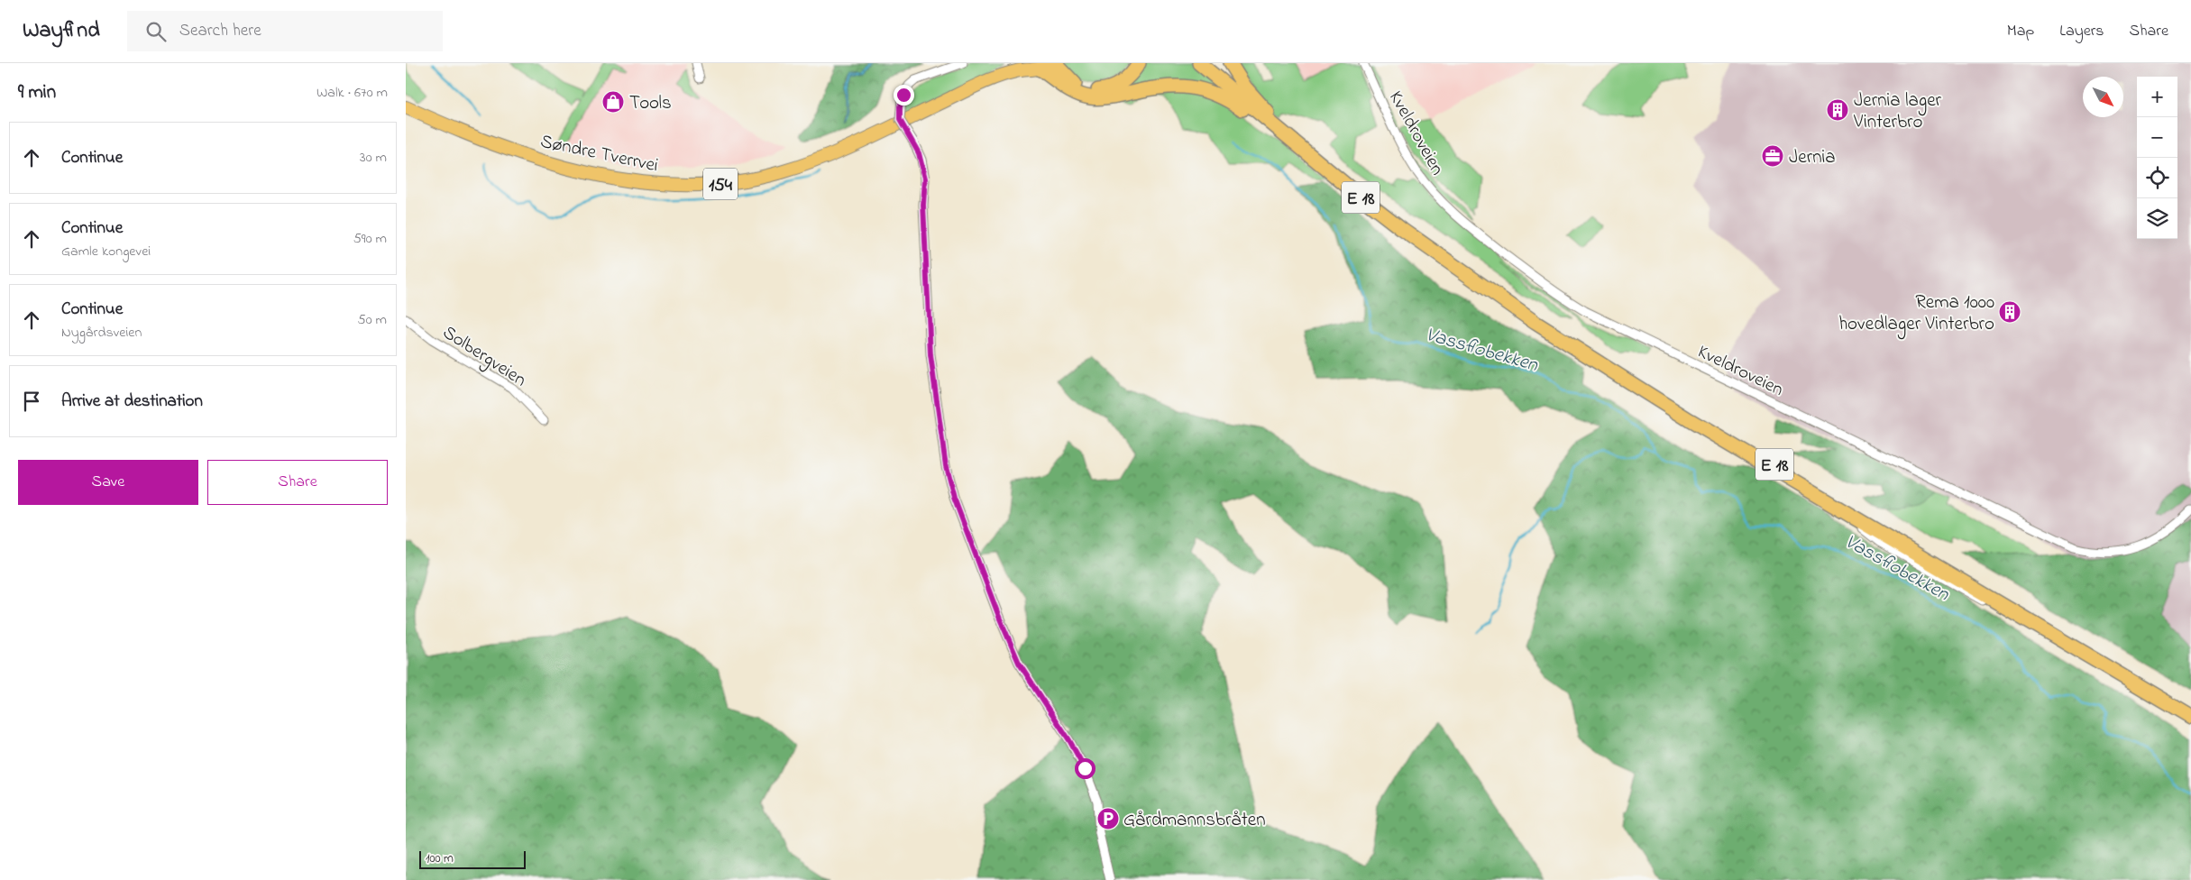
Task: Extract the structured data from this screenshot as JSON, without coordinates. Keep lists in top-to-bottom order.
{
  "streets": {
    "highway": ["E 18"],
    "main road": ["Søndre Tverrvei", "154"],
    "street": ["Kveldroveien", "Solbergveien"]
  },
  "crossings": [
    ["Søndre Tverrvei", "154"],
    ["154", "E 18"]
  ],
  "water": ["Vassflobekken"],
  "places": {
    "shop": ["Tools"],
    "building": ["Jernia lager Vinterbro", "Rema 1000 hovedlager Vinterbro"],
    "office": ["Jernia"],
    "parking": ["Gårdmannsbråten"]
  },
  "scale_bar": "100 m",
  "north": "bottom right",
  "page": {
    "header": "Wayfind",
    "search": "Search here",
    "nav": ["Map", "Layers", "Share"],
    "heading": ["9 min", "Walk · 670 m"],
    "map_buttons": ["+", "−"],
    "list": [
      ["Continue", "30 m"],
      ["Continue", "Gamle kongevei", "590 m"],
      ["Continue", "Nygårdsveien", "50 m"],
      "Arrive at destination"
    ],
    "buttons": ["Save", "Share"],
    "scale": "100 m"
  }
}
